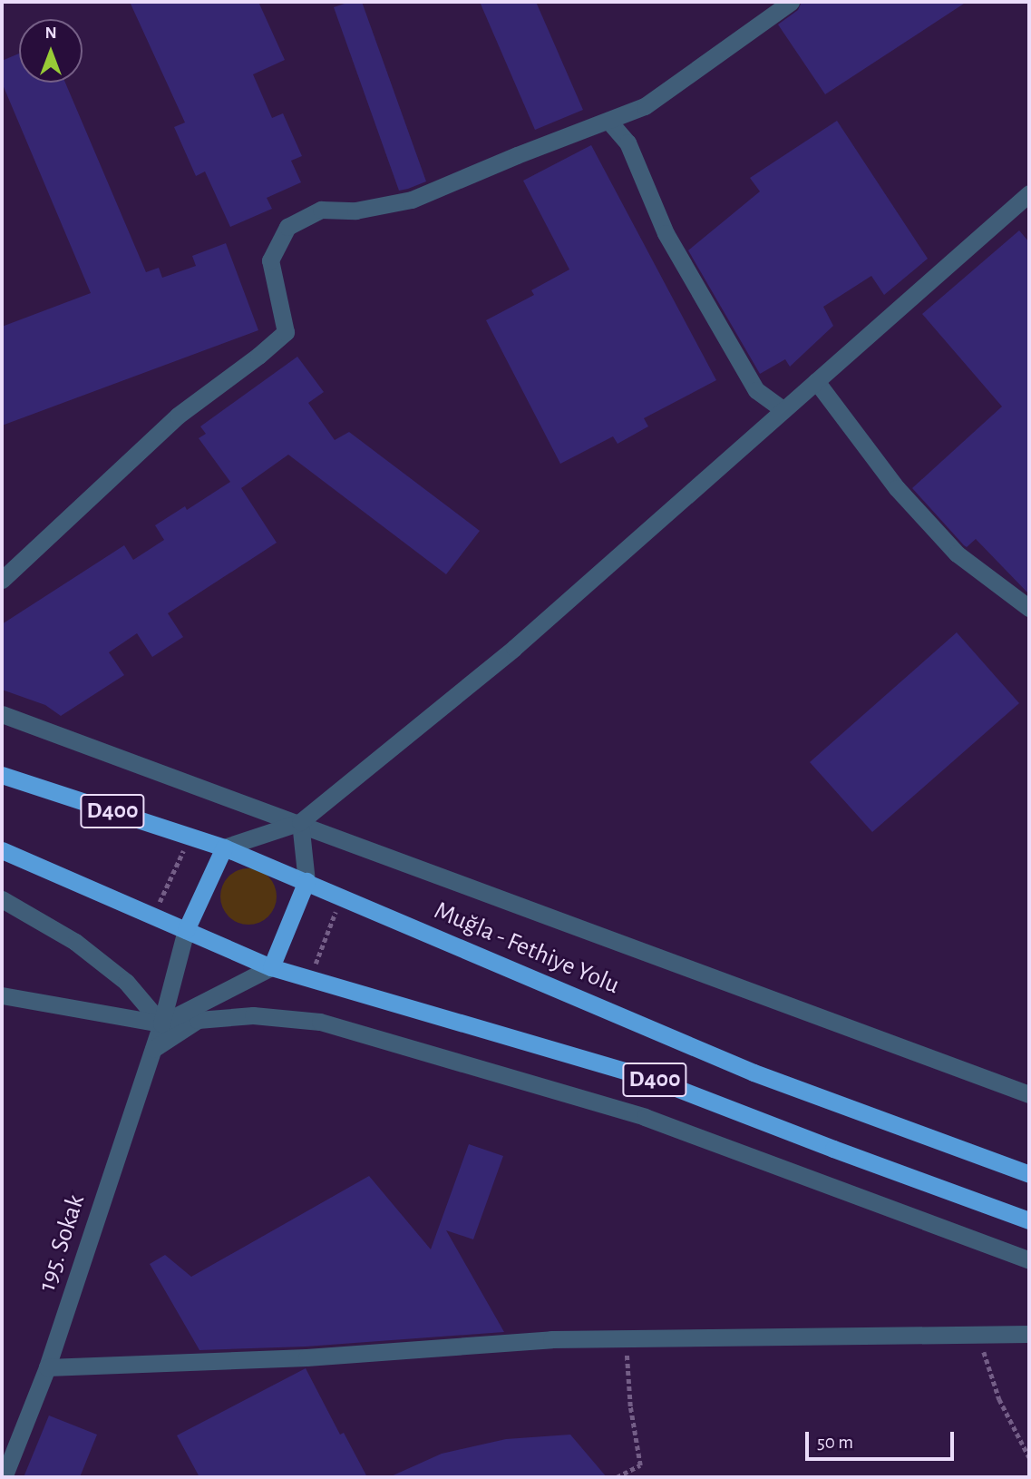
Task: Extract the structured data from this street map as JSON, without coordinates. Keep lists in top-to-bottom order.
{
  "streets": {
    "highway": ["D400", "Muğla - Fethiye Yolu"],
    "street": ["195. Sokak"]
  },
  "crossings": [
    ["D400", "195. Sokak"]
  ],
  "scale_bar": "50 m",
  "north": "top"
}
